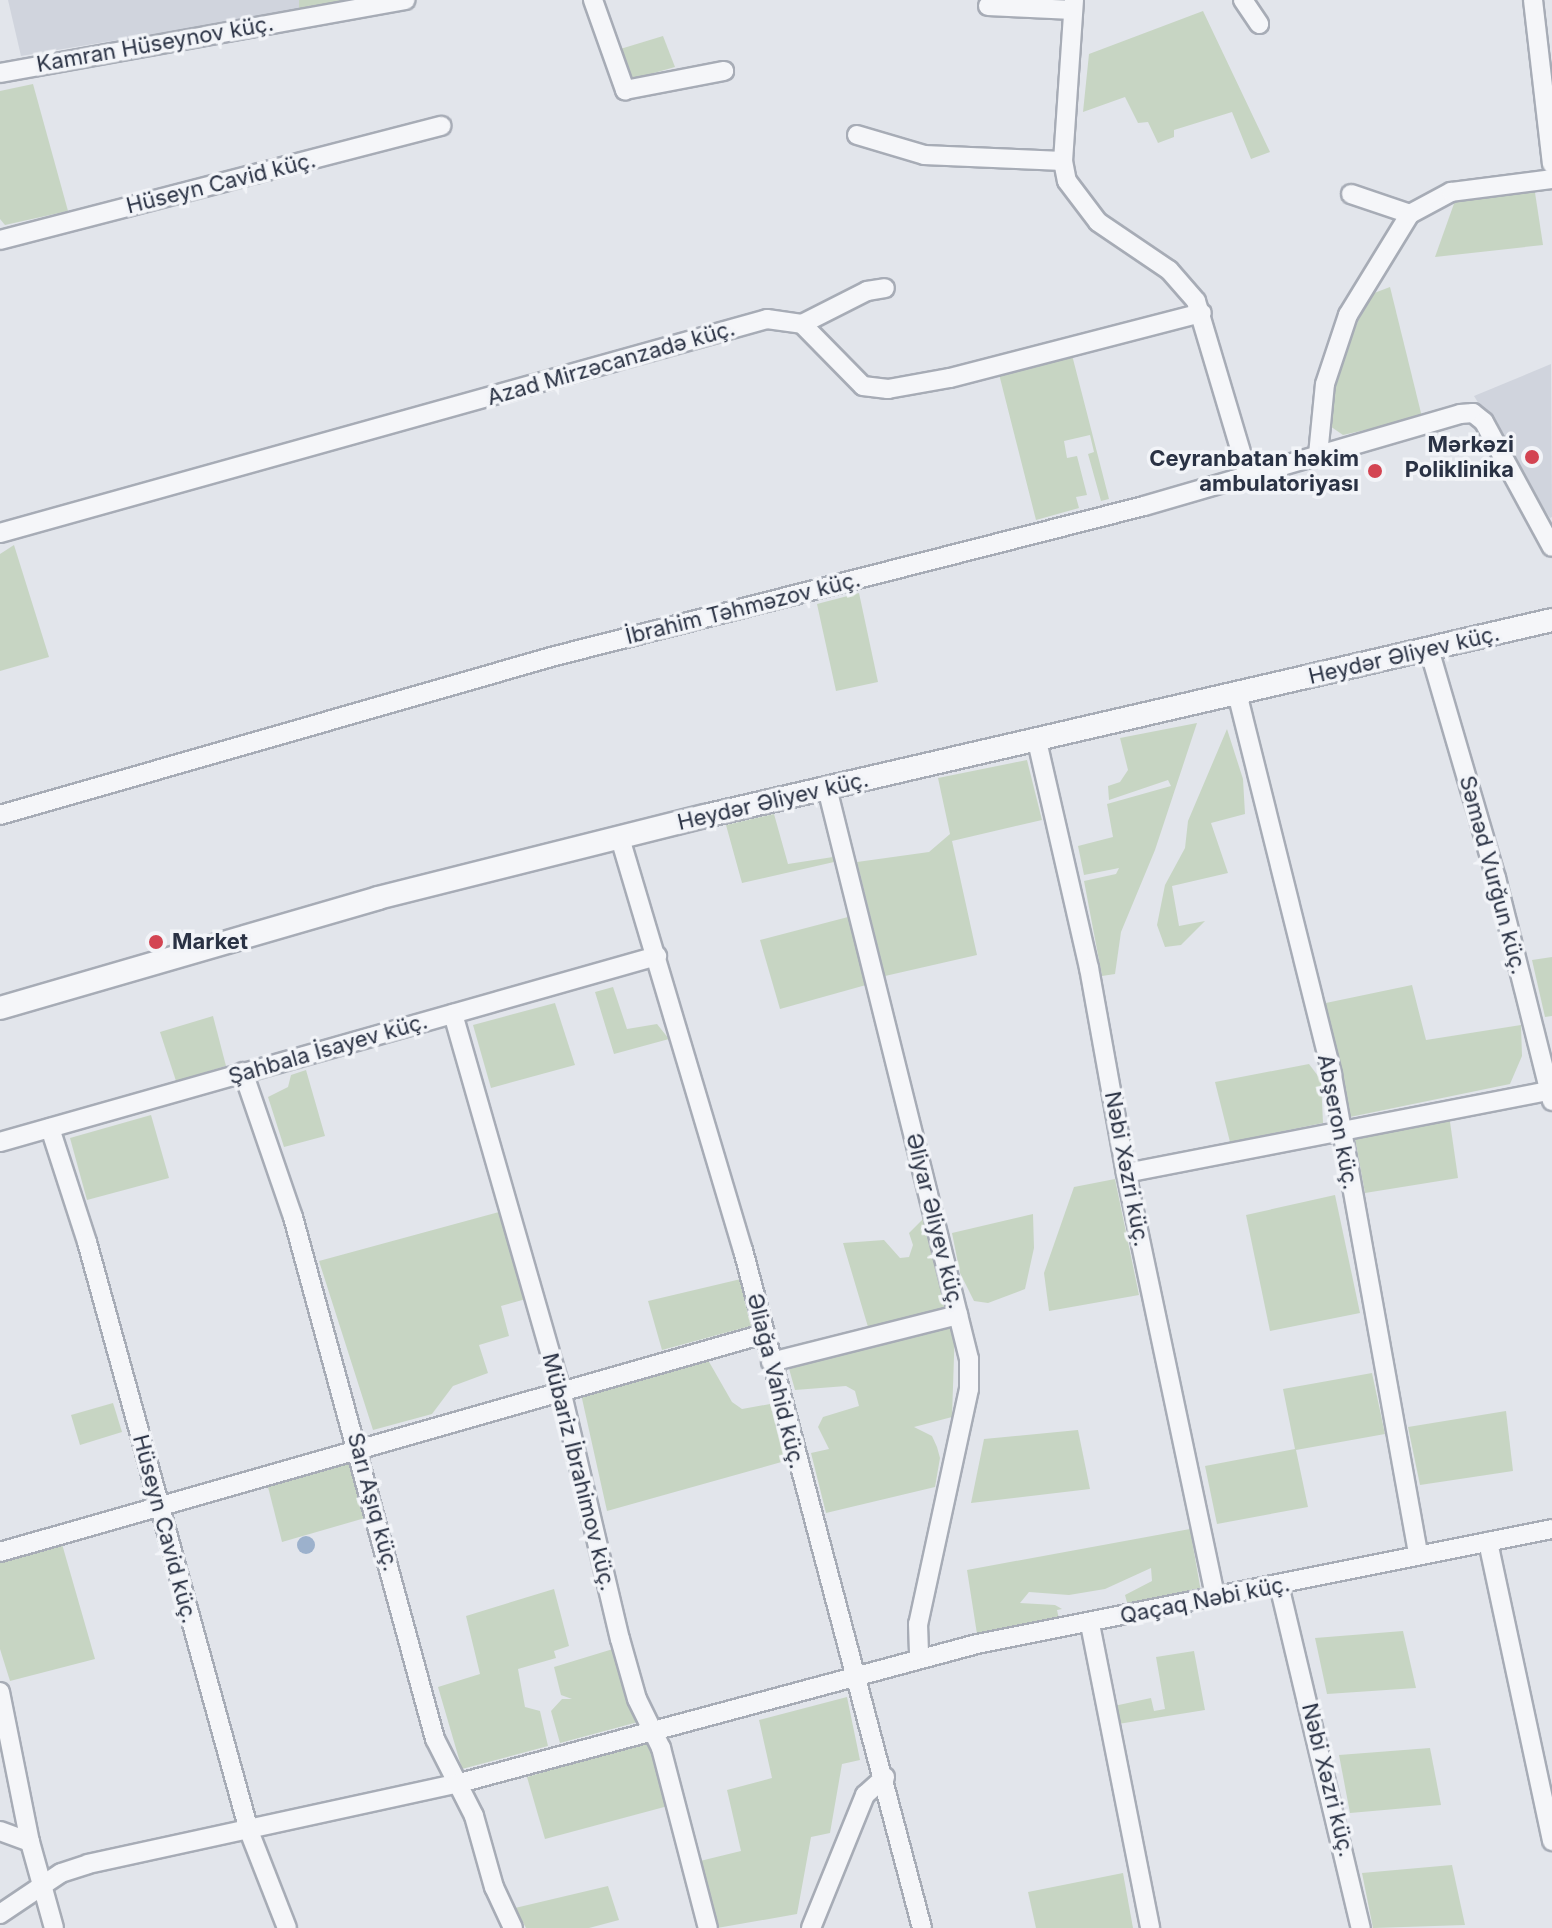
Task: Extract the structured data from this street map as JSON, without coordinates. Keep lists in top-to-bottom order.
{
  "streets": {
    "street": [
      "Kamran Hüseynov küç.",
      "Hüseyn Cavid küç.",
      "Azad Mirzəcanzadə küç.",
      "İbrahim Təhməzov küç.",
      "Heydər Əliyev küç.",
      "Səməd Vurğun küç.",
      "Şahbala İsayev küç.",
      "Abşeron küç.",
      "Nəbi Xəzri küç.",
      "Əliyar Əliyev küç.",
      "Əliağa Vahid küç.",
      "Mübariz İbrahimov küç.",
      "Sarı Aşıq küç.",
      "Qaçaq Nəbi küç."
    ]
  },
  "crossings": [
    ["Hüseyn Cavid küç.", "Şahbala İsayev küç."],
    ["Hüseyn Cavid küç.", "Qaçaq Nəbi küç."],
    ["Heydər Əliyev küç.", "Səməd Vurğun küç."],
    ["Heydər Əliyev küç.", "Abşeron küç."],
    ["Heydər Əliyev küç.", "Nəbi Xəzri küç."],
    ["Heydər Əliyev küç.", "Əliyar Əliyev küç."],
    ["Heydər Əliyev küç.", "Əliağa Vahid küç."],
    ["Şahbala İsayev küç.", "Əliağa Vahid küç."],
    ["Şahbala İsayev küç.", "Mübariz İbrahimov küç."],
    ["Şahbala İsayev küç.", "Sarı Aşıq küç."],
    ["Abşeron küç.", "Qaçaq Nəbi küç."],
    ["Nəbi Xəzri küç.", "Qaçaq Nəbi küç."],
    ["Əliyar Əliyev küç.", "Qaçaq Nəbi küç."],
    ["Əliağa Vahid küç.", "Qaçaq Nəbi küç."],
    ["Mübariz İbrahimov küç.", "Qaçaq Nəbi küç."],
    ["Sarı Aşıq küç.", "Qaçaq Nəbi küç."]
  ],
  "places": ["Mərkəzi Poliklinika", "Ceyranbatan həkim ambulatoriyası", "Market"]
}
